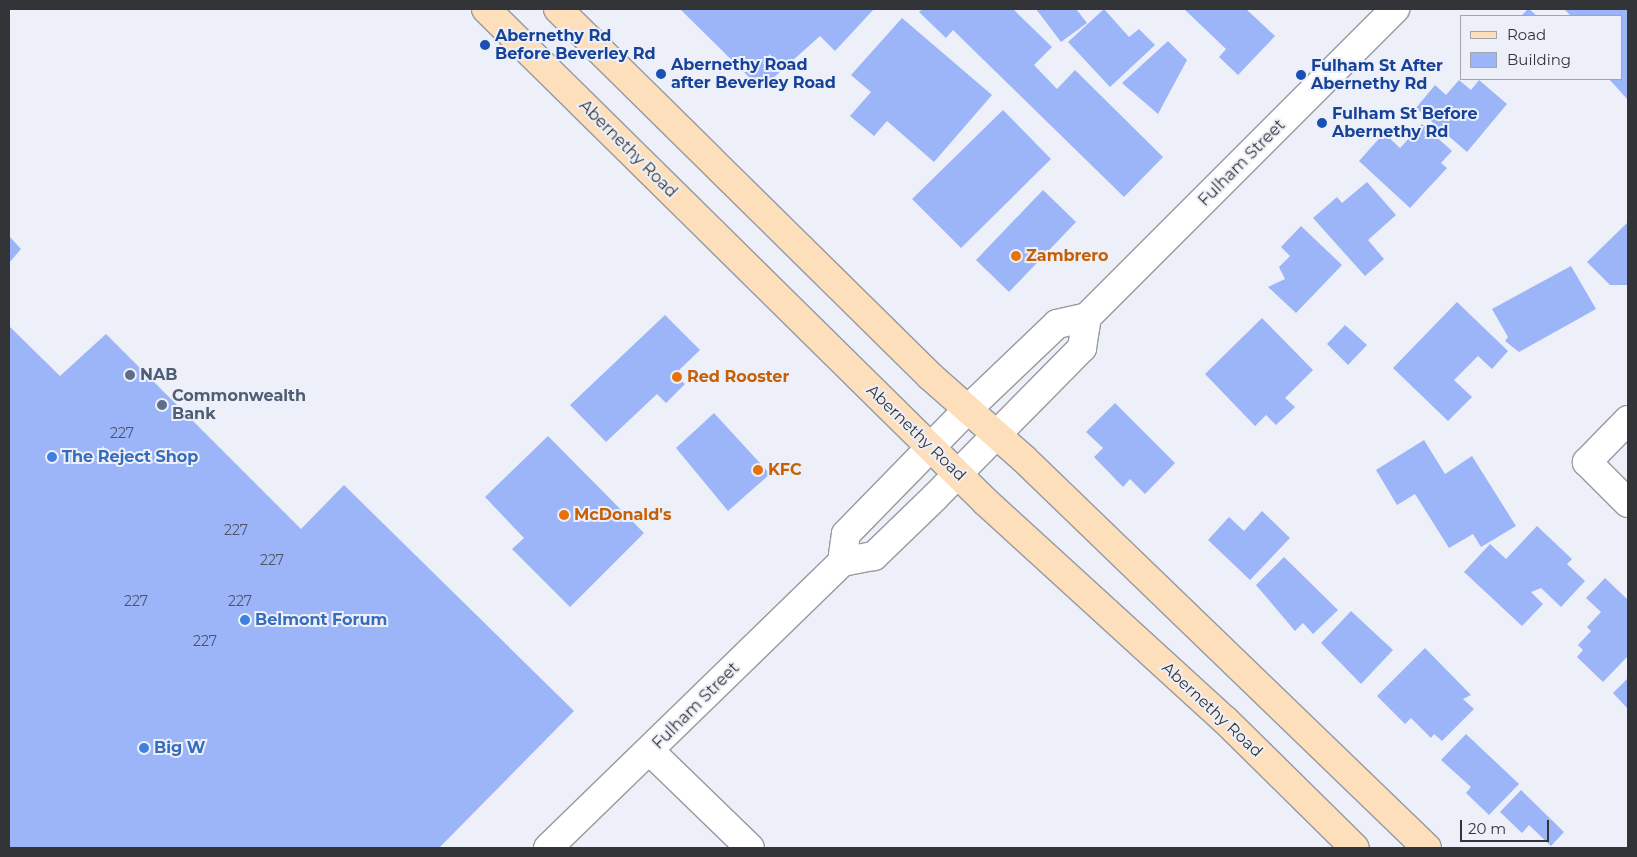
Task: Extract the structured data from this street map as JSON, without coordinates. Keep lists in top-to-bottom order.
{
  "streets": {
    "main road": ["Abernethy Road"],
    "street": ["Fulham Street"]
  },
  "places": [
    "Abernethy Rd Before Beverley Rd",
    "Abernethy Road after Beverley Road",
    "Fulham St After Abernethy Rd",
    "Fulham St Before Abernethy Rd",
    "Zambrero",
    "NAB",
    "Red Rooster",
    "Commonwealth Bank",
    "The Reject Shop",
    "KFC",
    "McDonald's",
    "Belmont Forum",
    "Big W"
  ],
  "house_numbers": [
    "227",
    "227",
    "227",
    "227",
    "227",
    "227"
  ],
  "legend": ["Road", "Building"],
  "scale_bar": "20 m"
}
